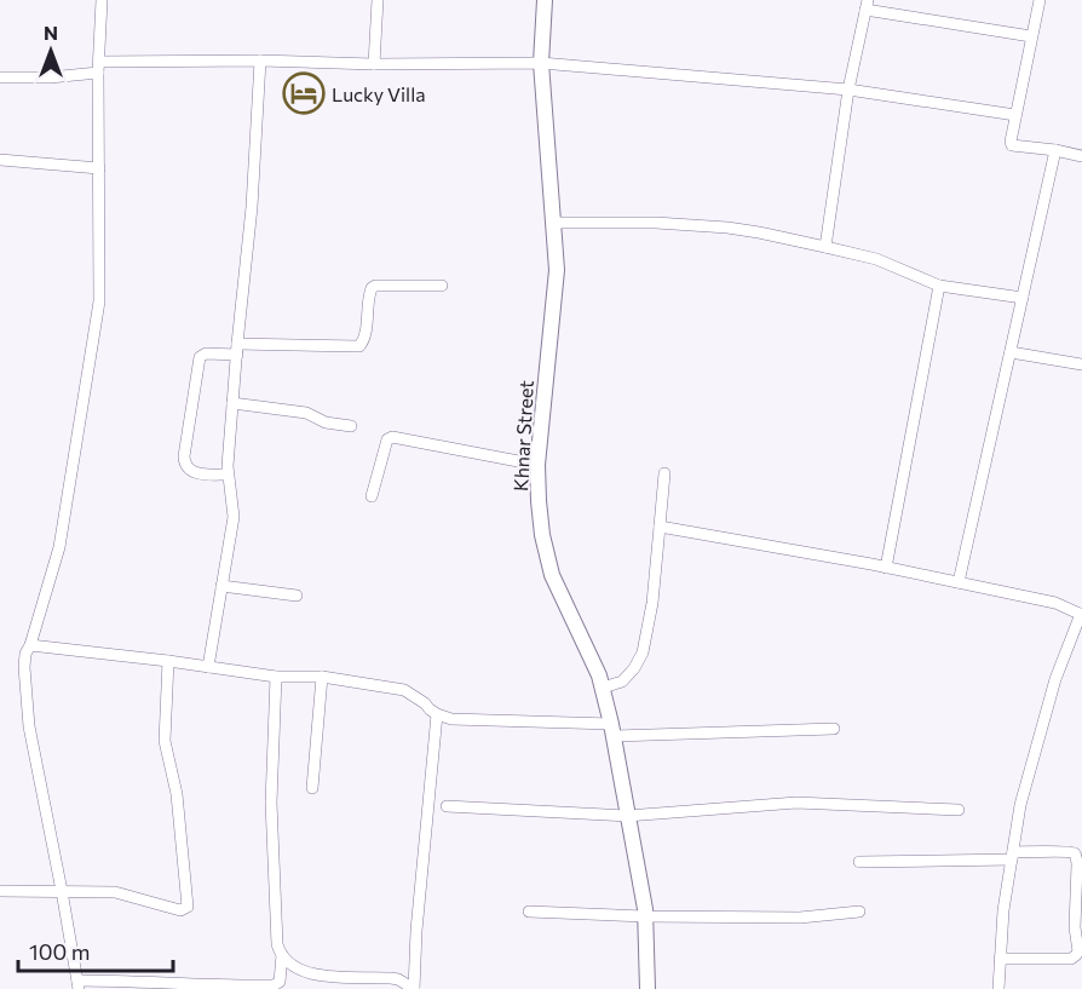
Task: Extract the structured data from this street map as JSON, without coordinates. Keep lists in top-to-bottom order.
{
  "streets": {
    "street": ["Khnar Street"]
  },
  "places": {
    "hotel": ["Lucky Villa"]
  },
  "scale_bar": "100 m",
  "north": "top"
}
